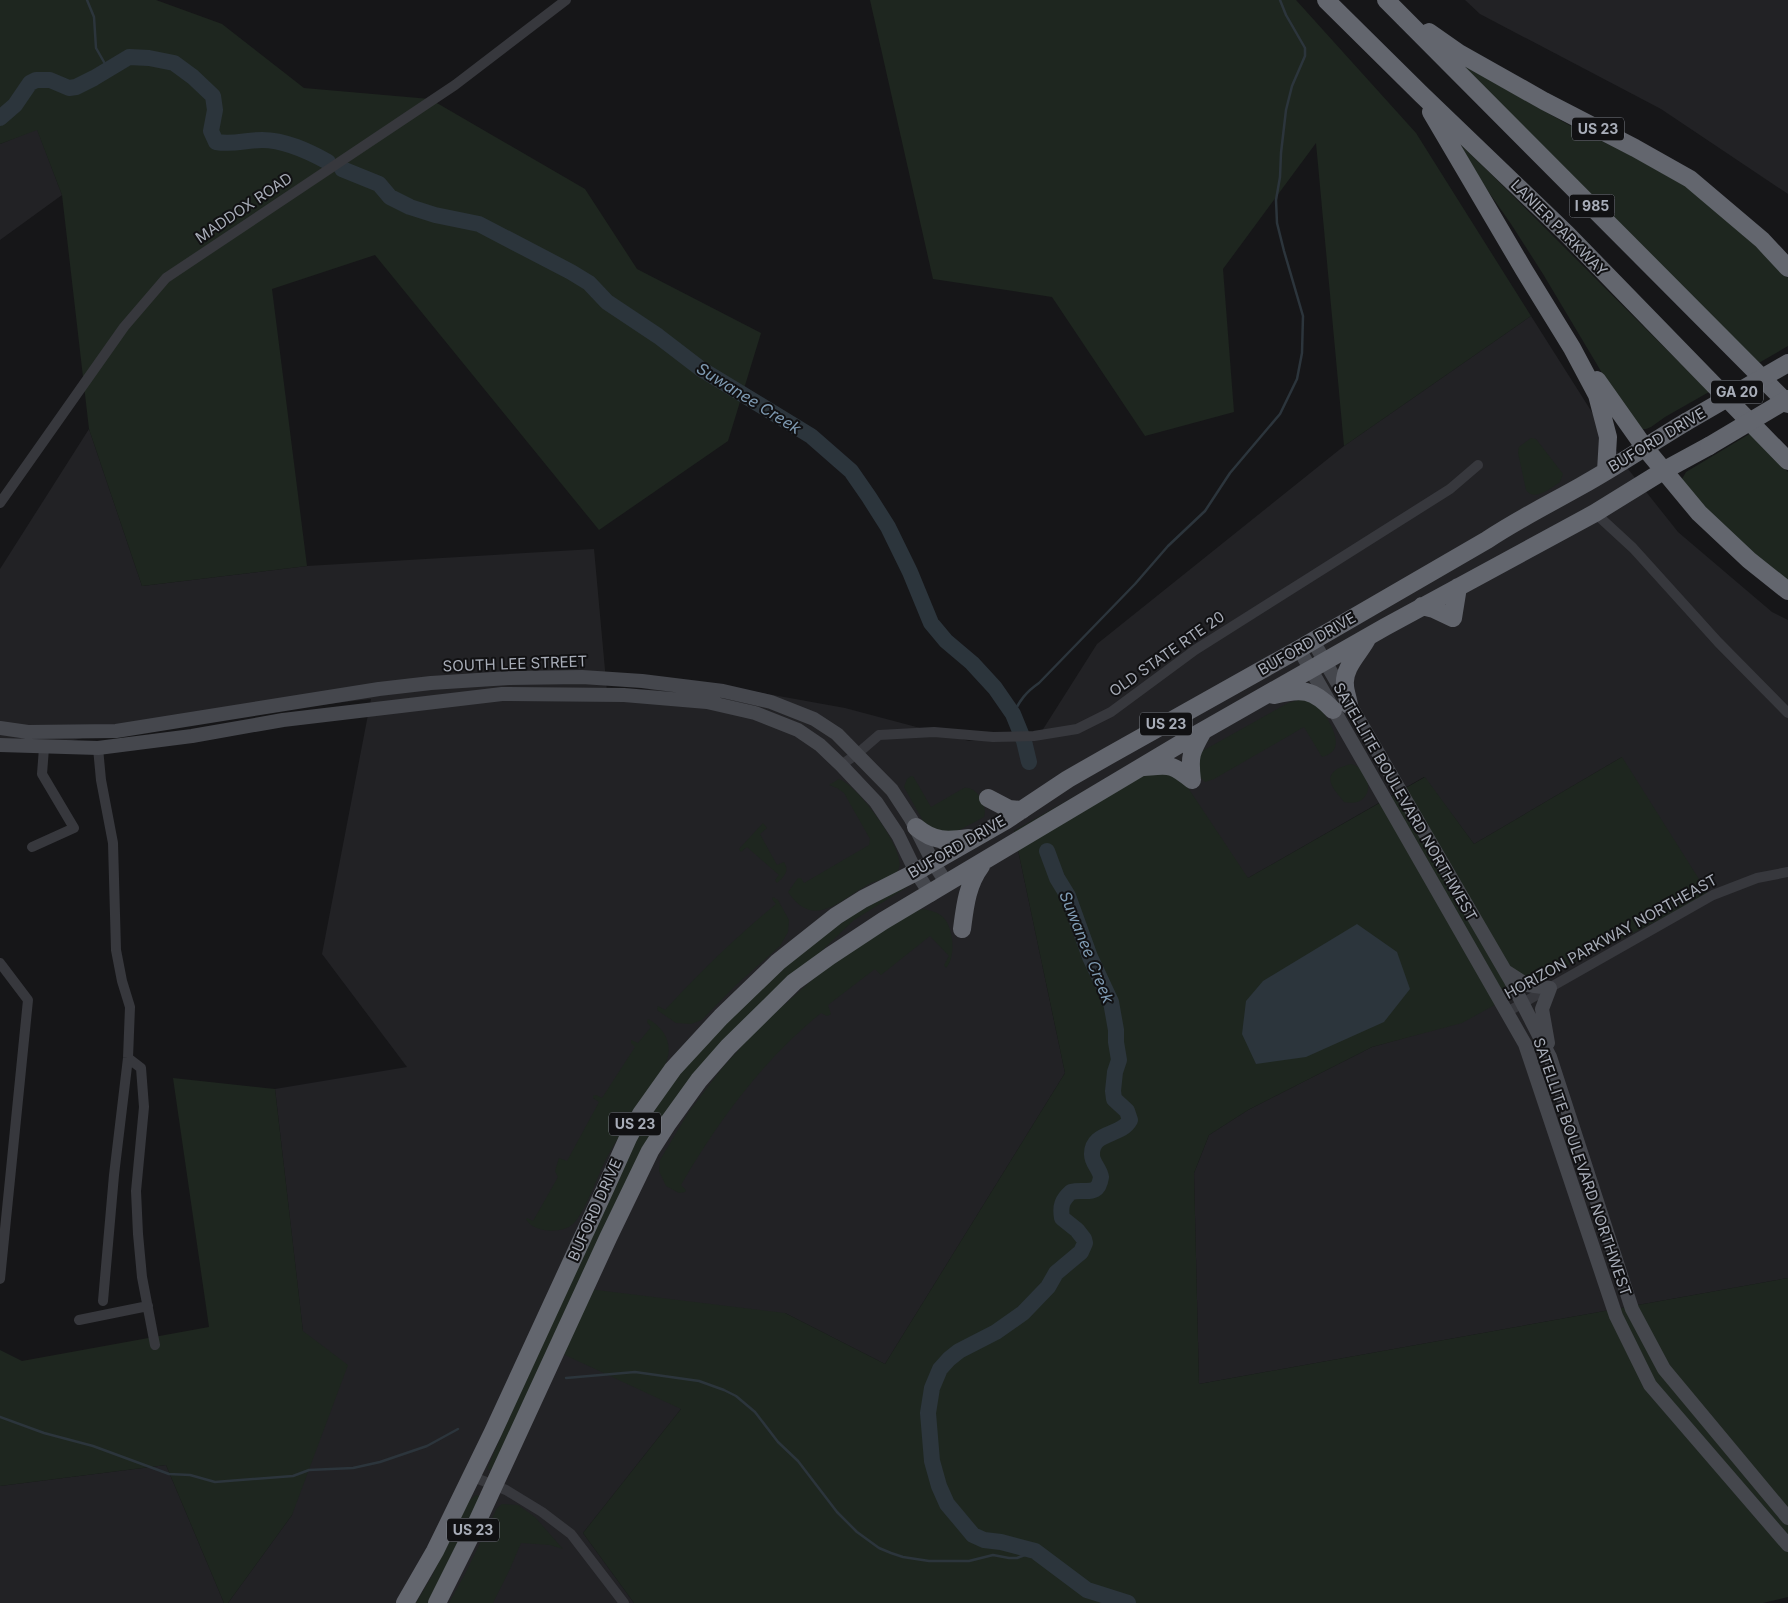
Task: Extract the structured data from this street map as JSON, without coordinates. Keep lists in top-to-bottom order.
{
  "streets": {
    "highway": [
      "US 23",
      "I 985",
      "LANIER PARKWAY",
      "GA 20",
      "BUFORD DRIVE"
    ],
    "main road": ["SOUTH LEE STREET", "SATELLITE BOULEVARD NORTHWEST"],
    "street": ["MADDOX ROAD", "OLD STATE RTE 20", "HORIZON PARKWAY NORTHEAST"]
  },
  "crossings": [
    ["US 23", "I 985"],
    ["BUFORD DRIVE", "SOUTH LEE STREET"],
    ["BUFORD DRIVE", "SATELLITE BOULEVARD NORTHWEST"],
    ["OLD STATE RTE 20", "SOUTH LEE STREET"],
    ["SATELLITE BOULEVARD NORTHWEST", "HORIZON PARKWAY NORTHEAST"]
  ],
  "water": ["Suwanee Creek"]
}
